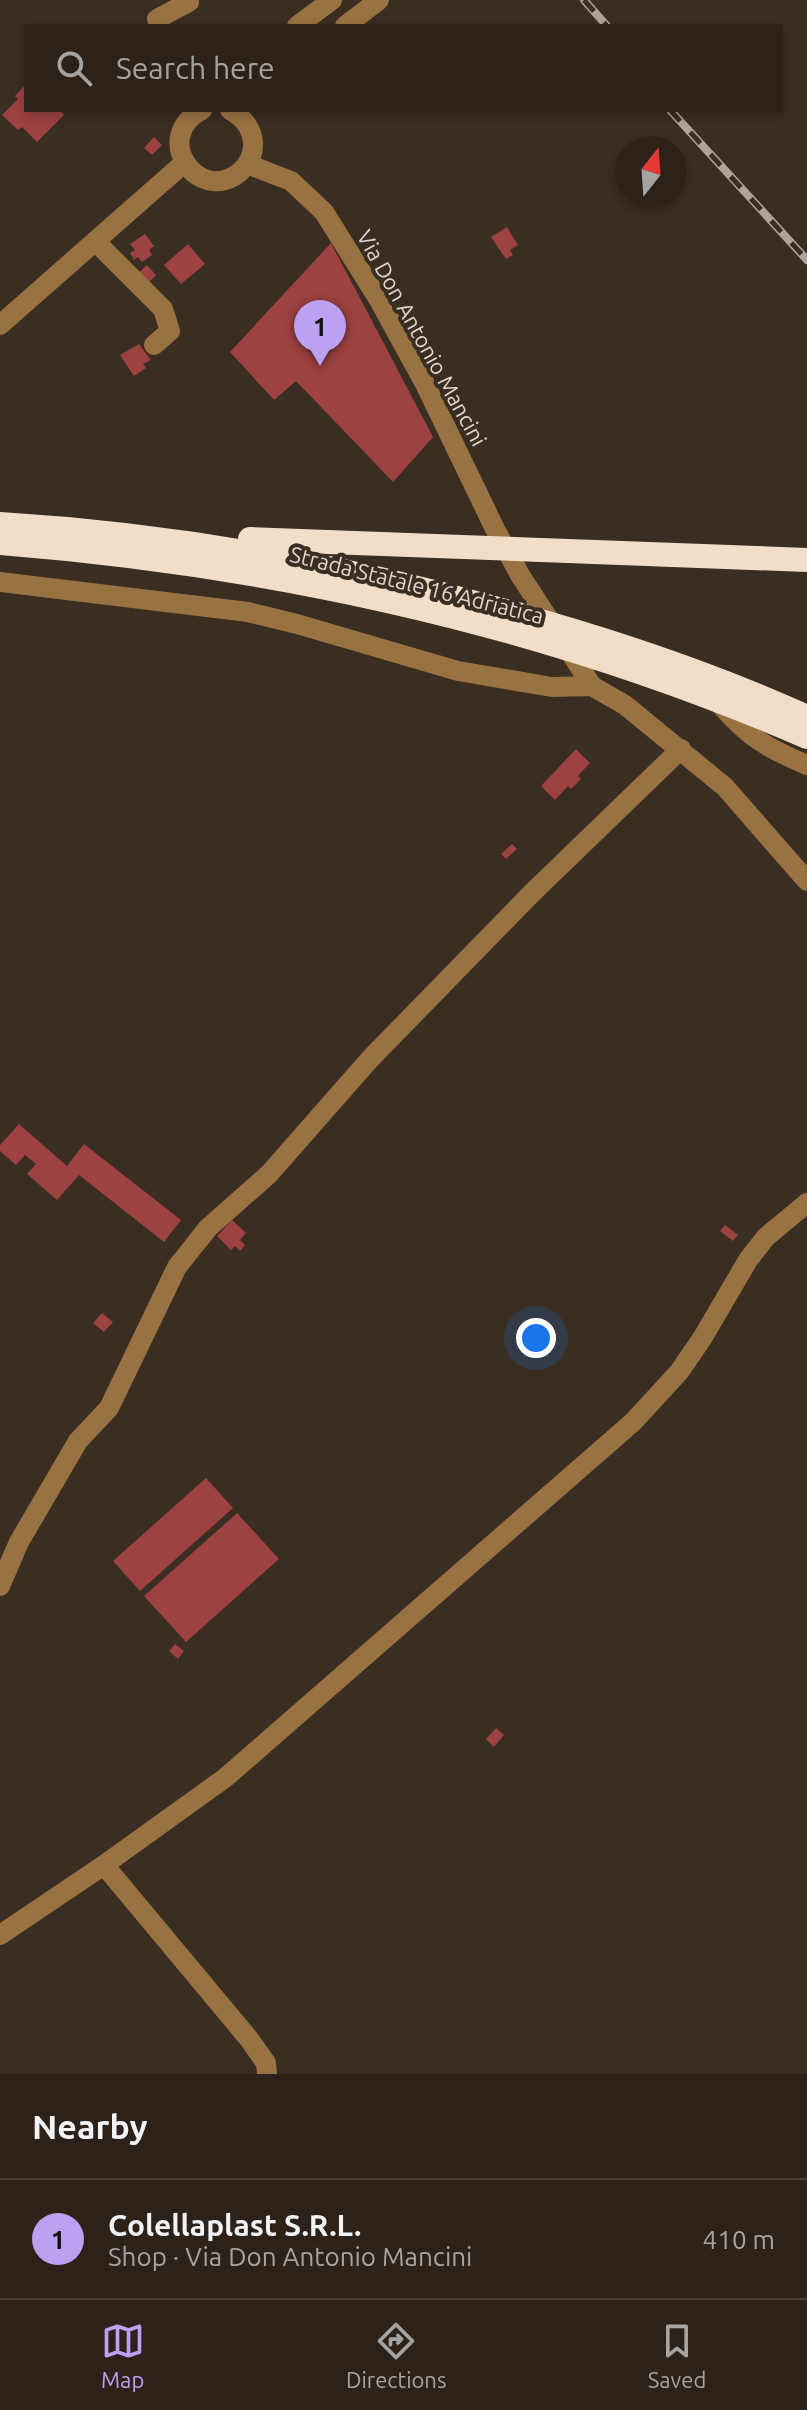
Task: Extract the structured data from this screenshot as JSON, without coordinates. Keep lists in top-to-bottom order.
{
  "streets": {
    "highway": ["Strada Statale 16 Adriatica"],
    "street": ["Via Don Antonio Mancini"]
  },
  "north": "top",
  "page": {
    "search": "Search here",
    "pins": "1",
    "heading": "Nearby",
    "list": [
      {
        "mark": "1",
        "name": "Colellaplast S.R.L.",
        "note": "Shop · Via Don Antonio Mancini",
        "value": "410 m"
      }
    ],
    "nav": ["Map", "Directions", "Saved"]
  }
}
